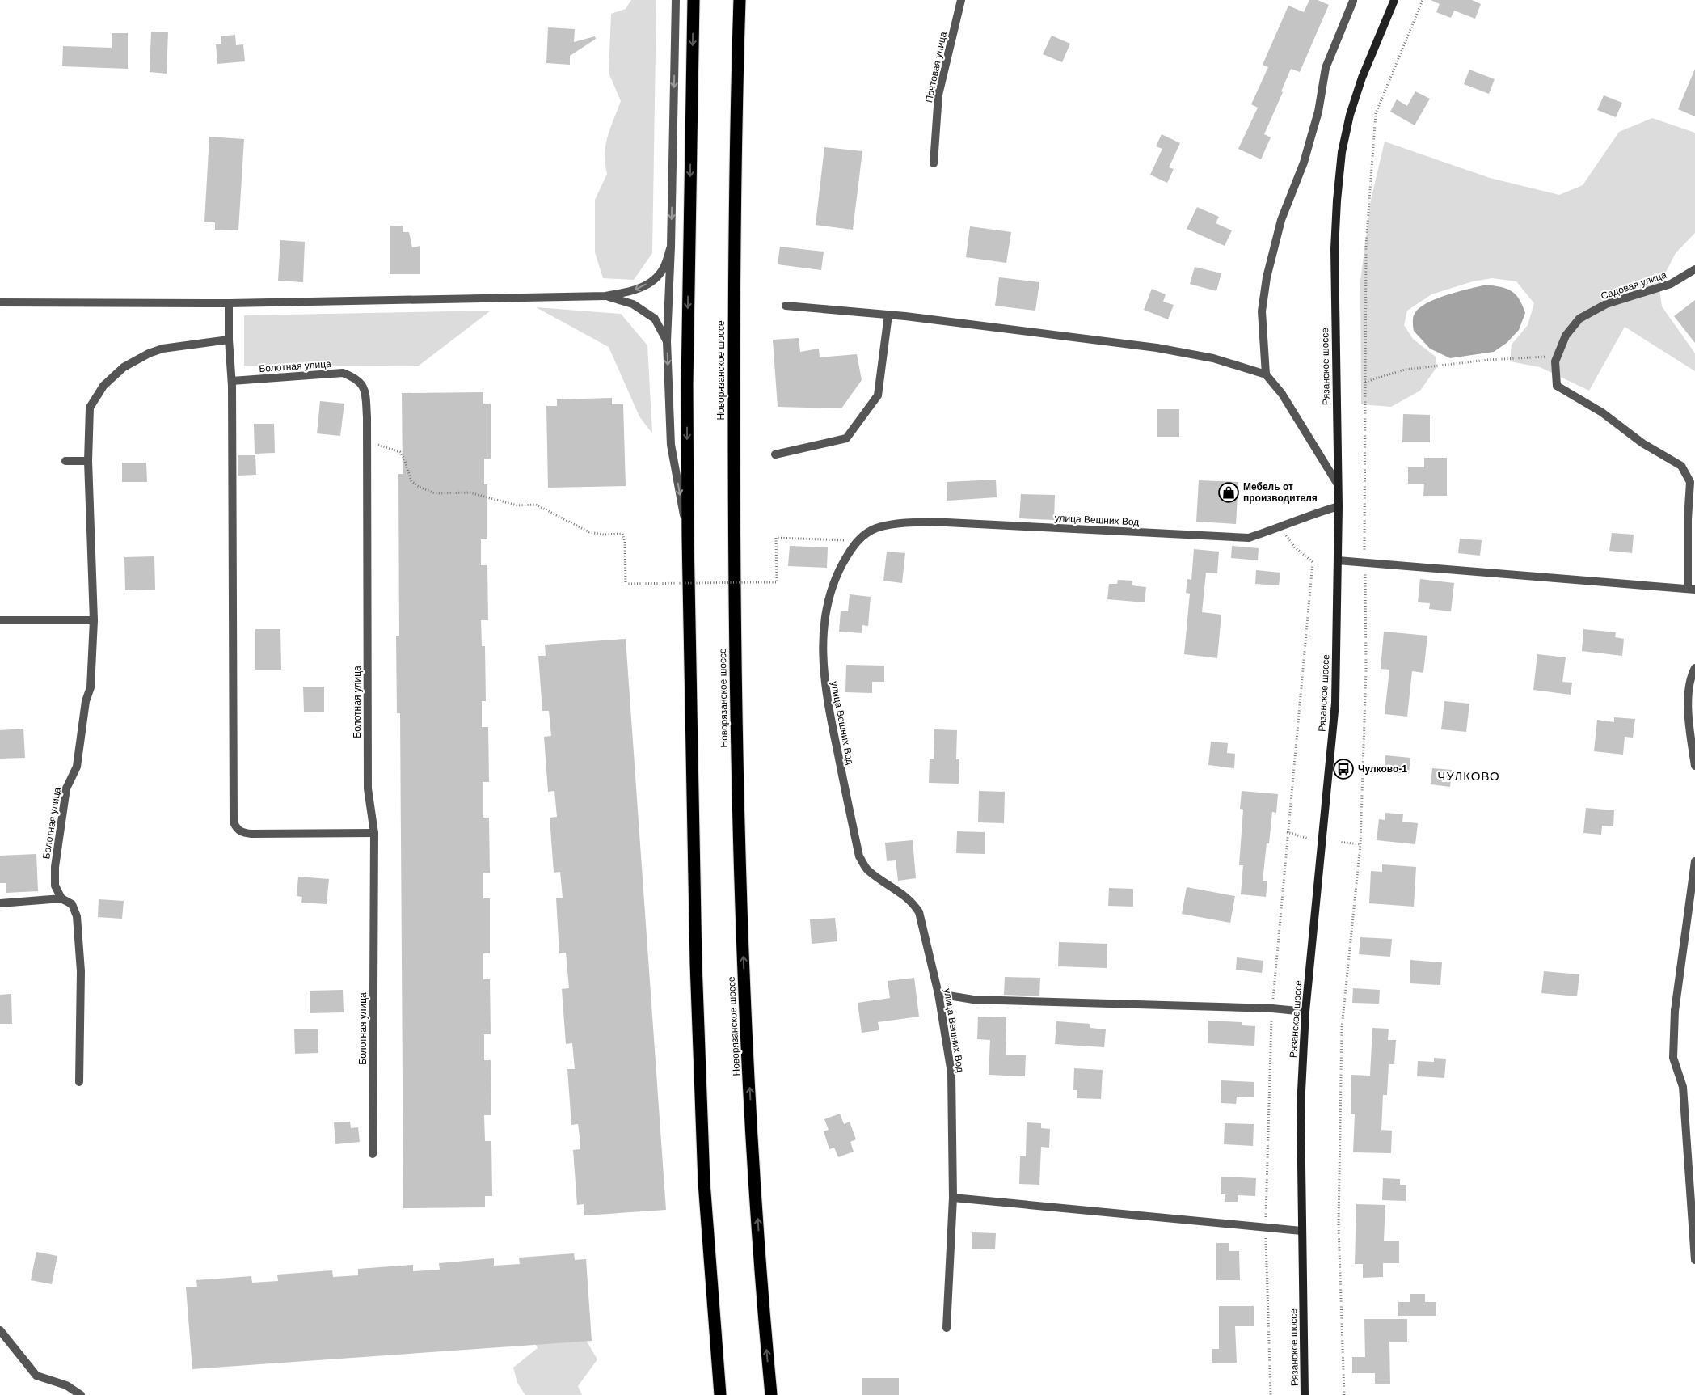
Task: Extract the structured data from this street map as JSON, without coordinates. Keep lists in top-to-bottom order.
{
  "streets": {
    "highway": ["Новорязанское шоссе"],
    "main road": ["Рязанское шоссе"],
    "street": [
      "Почтовая улица",
      "Садовая улица",
      "Болотная улица",
      "улица Вешних Вод"
    ]
  },
  "crossings": [
    ["Рязанское шоссе", "улица Вешних Вод"]
  ],
  "districts": ["ЧУЛКОВО"],
  "places": {
    "shop": ["Мебель от производителя"],
    "bus stop": ["Чулково-1"]
  }
}
